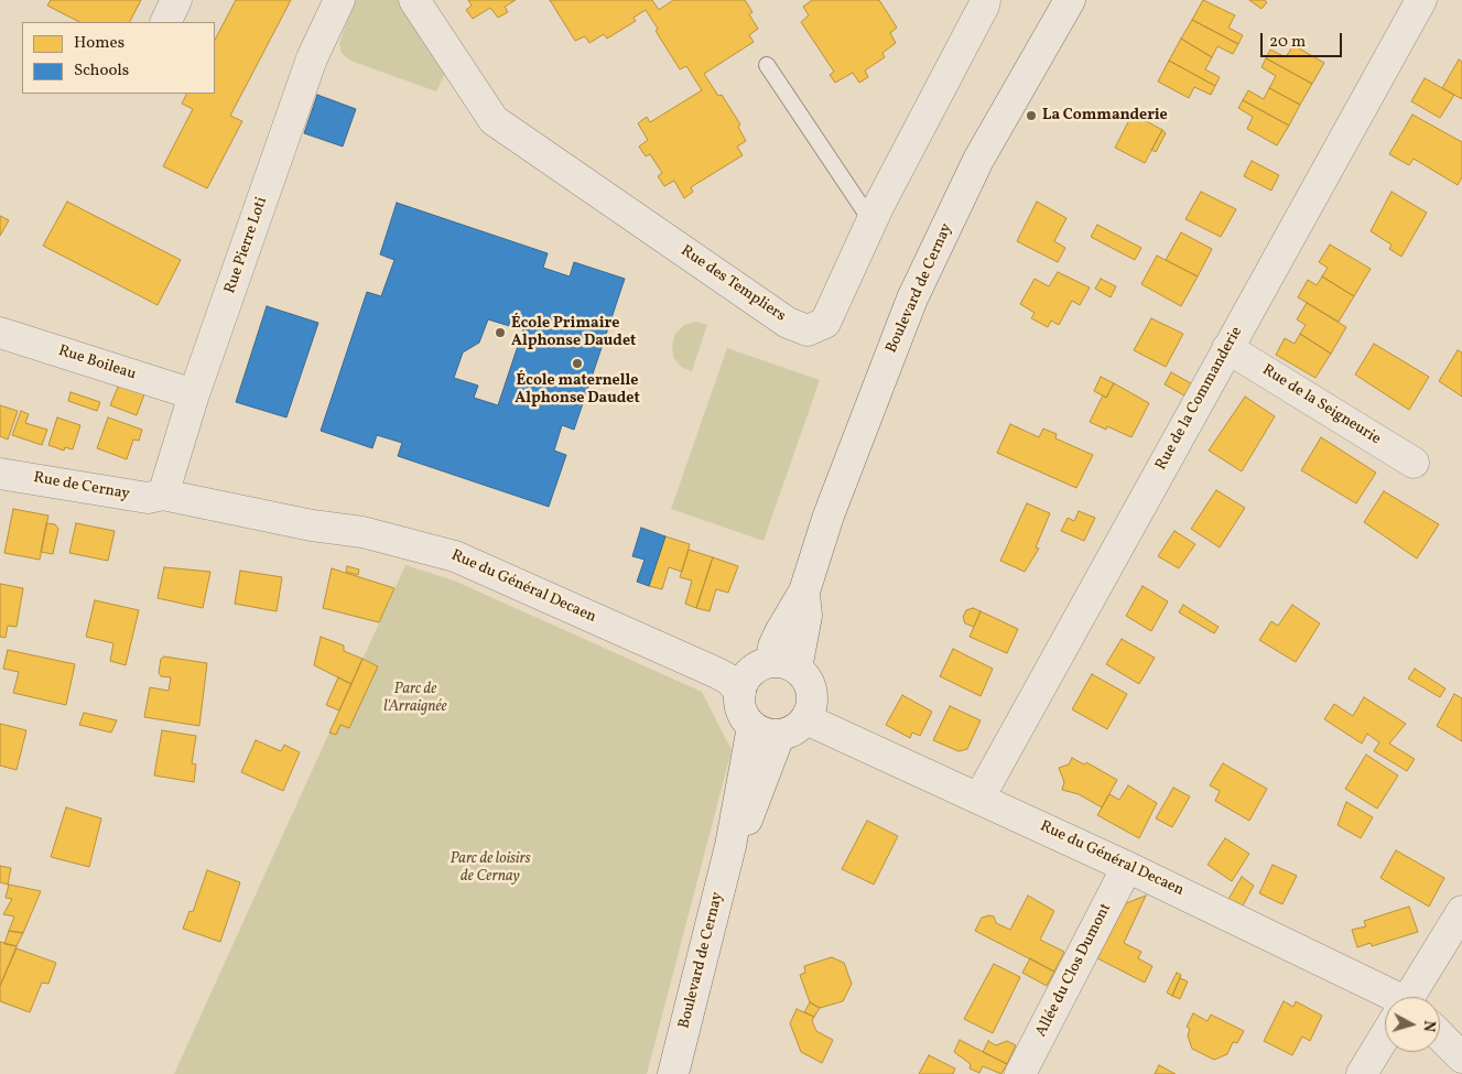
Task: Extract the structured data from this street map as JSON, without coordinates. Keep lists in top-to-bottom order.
{
  "streets": {
    "street": [
      "Rue Pierre Loti",
      "Rue des Templiers",
      "Boulevard de Cernay",
      "Rue Boileau",
      "Rue de la Commanderie",
      "Rue de la Seigneurie",
      "Rue de Cernay",
      "Rue du Général Decaen",
      "Allée du Clos Dumont"
    ]
  },
  "crossings": [
    ["Rue Pierre Loti", "Rue Boileau"],
    ["Rue Pierre Loti", "Rue de Cernay"],
    ["Rue Pierre Loti", "Rue du Général Decaen"],
    ["Boulevard de Cernay", "Rue du Général Decaen"],
    ["Rue de la Commanderie", "Rue de la Seigneurie"],
    ["Rue de la Commanderie", "Rue du Général Decaen"],
    ["Rue de Cernay", "Rue du Général Decaen"],
    ["Rue du Général Decaen", "Allée du Clos Dumont"]
  ],
  "parks": ["Parc de l'Arraignée", "Parc de loisirs de Cernay"],
  "places": ["La Commanderie", "École Primaire Alphonse Daudet", "École maternelle Alphonse Daudet"],
  "legend": ["Homes", "Schools"],
  "scale_bar": "20 m",
  "north": "right"
}
